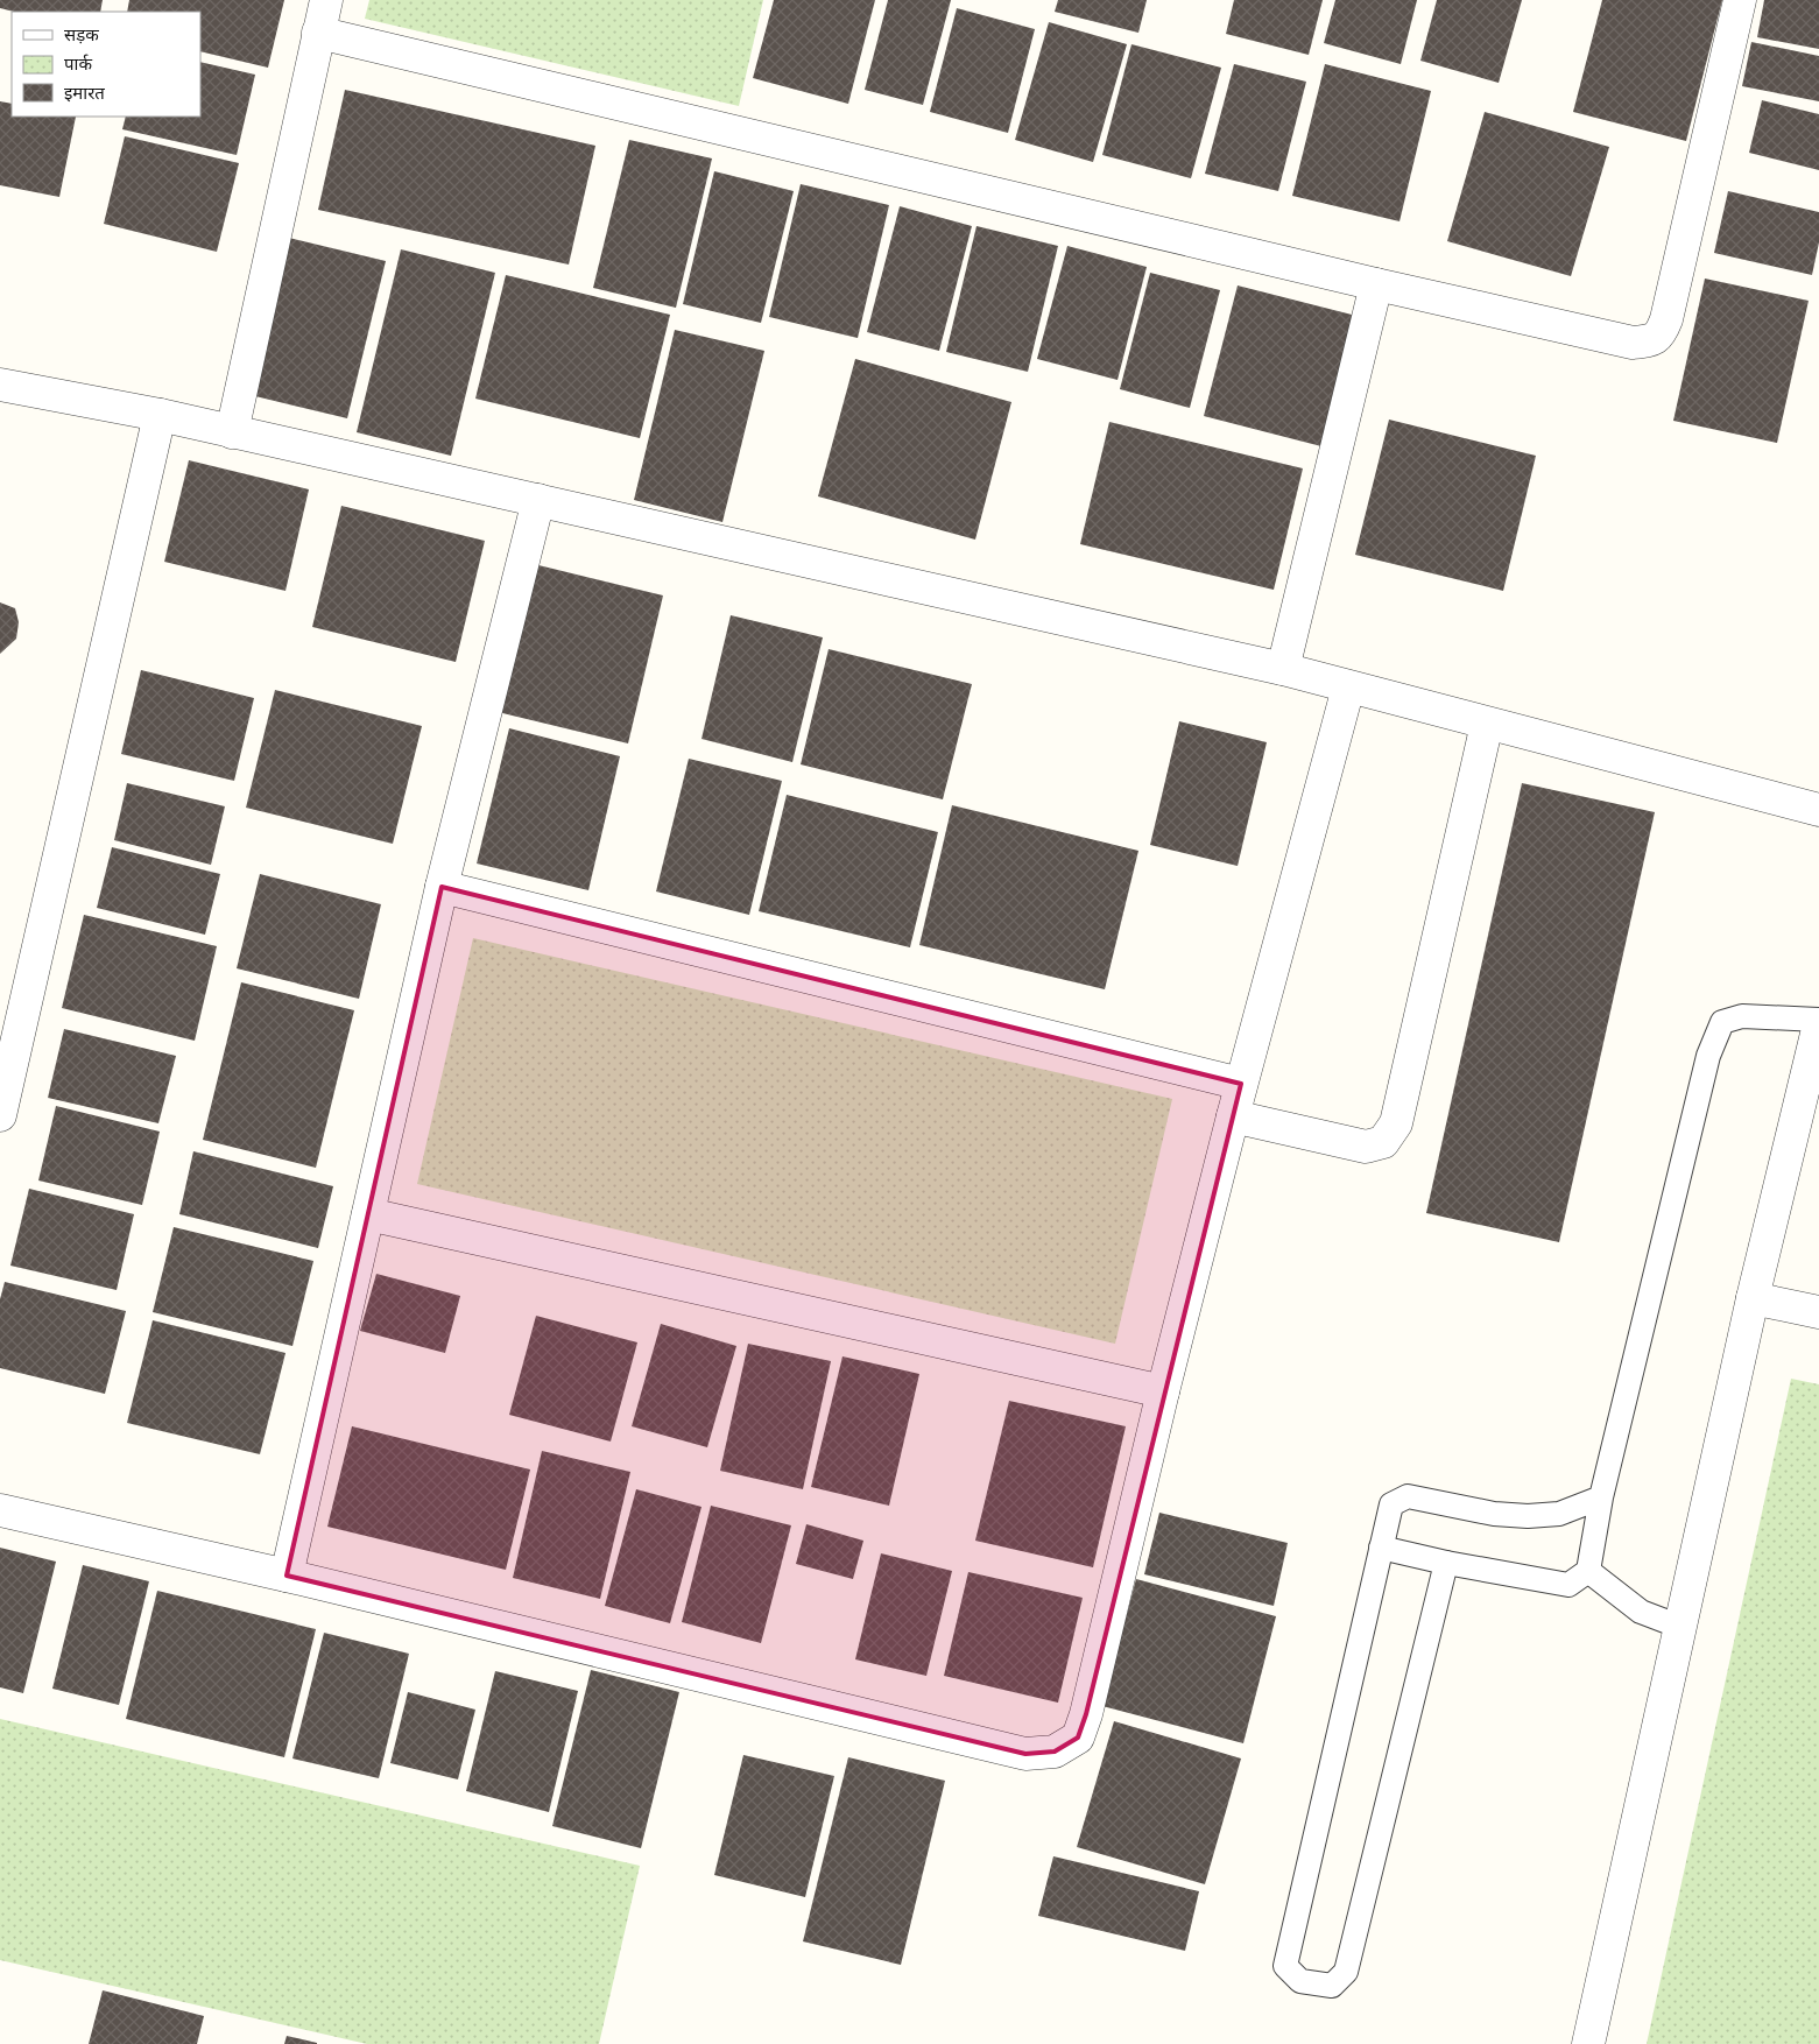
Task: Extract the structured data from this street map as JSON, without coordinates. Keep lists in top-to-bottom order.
{
  "legend": ["सड़क", "पार्क", "इमारत"]
}
